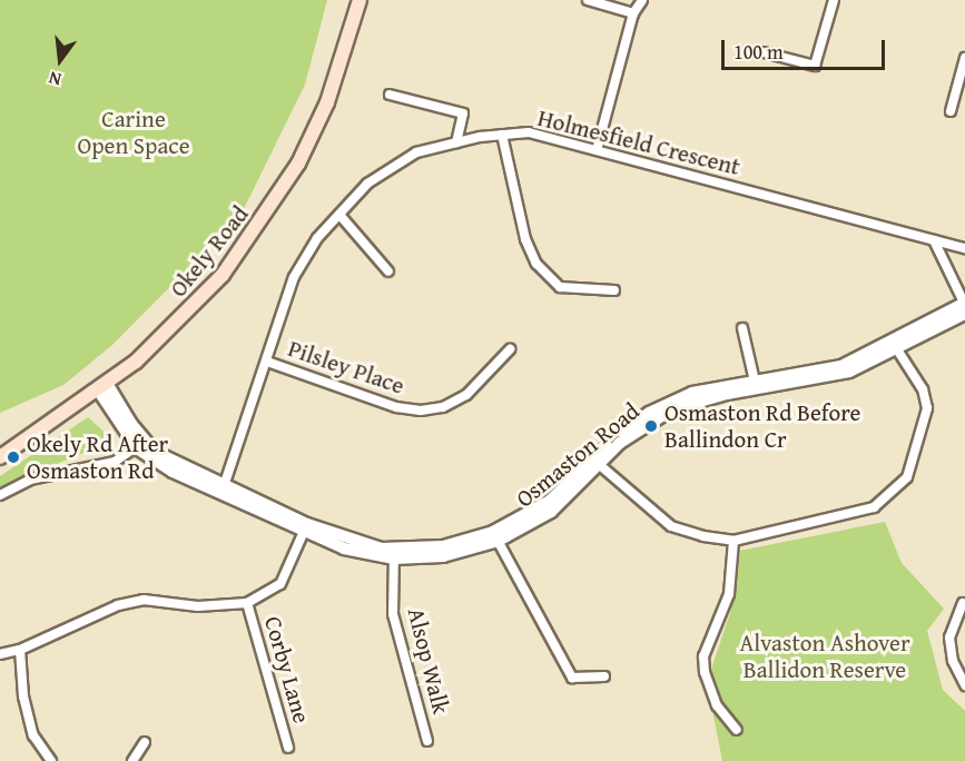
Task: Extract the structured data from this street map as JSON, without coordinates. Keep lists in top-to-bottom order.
{
  "streets": {
    "main road": ["Okely Road"],
    "street": [
      "Holmesfield Crescent",
      "Pilsley Place",
      "Osmaston Road",
      "Alsop Walk",
      "Corby Lane"
    ]
  },
  "crossings": [
    ["Holmesfield Crescent", "Pilsley Place"],
    ["Holmesfield Crescent", "Osmaston Road"],
    ["Okely Road", "Osmaston Road"],
    ["Osmaston Road", "Alsop Walk"]
  ],
  "parks": ["Carine Open Space", "Alvaston Ashover Ballidon Reserve"],
  "places": ["Osmaston Rd Before Ballindon Cr", "Okely Rd After Osmaston Rd"],
  "scale_bar": "100 m",
  "north": "bottom"
}
